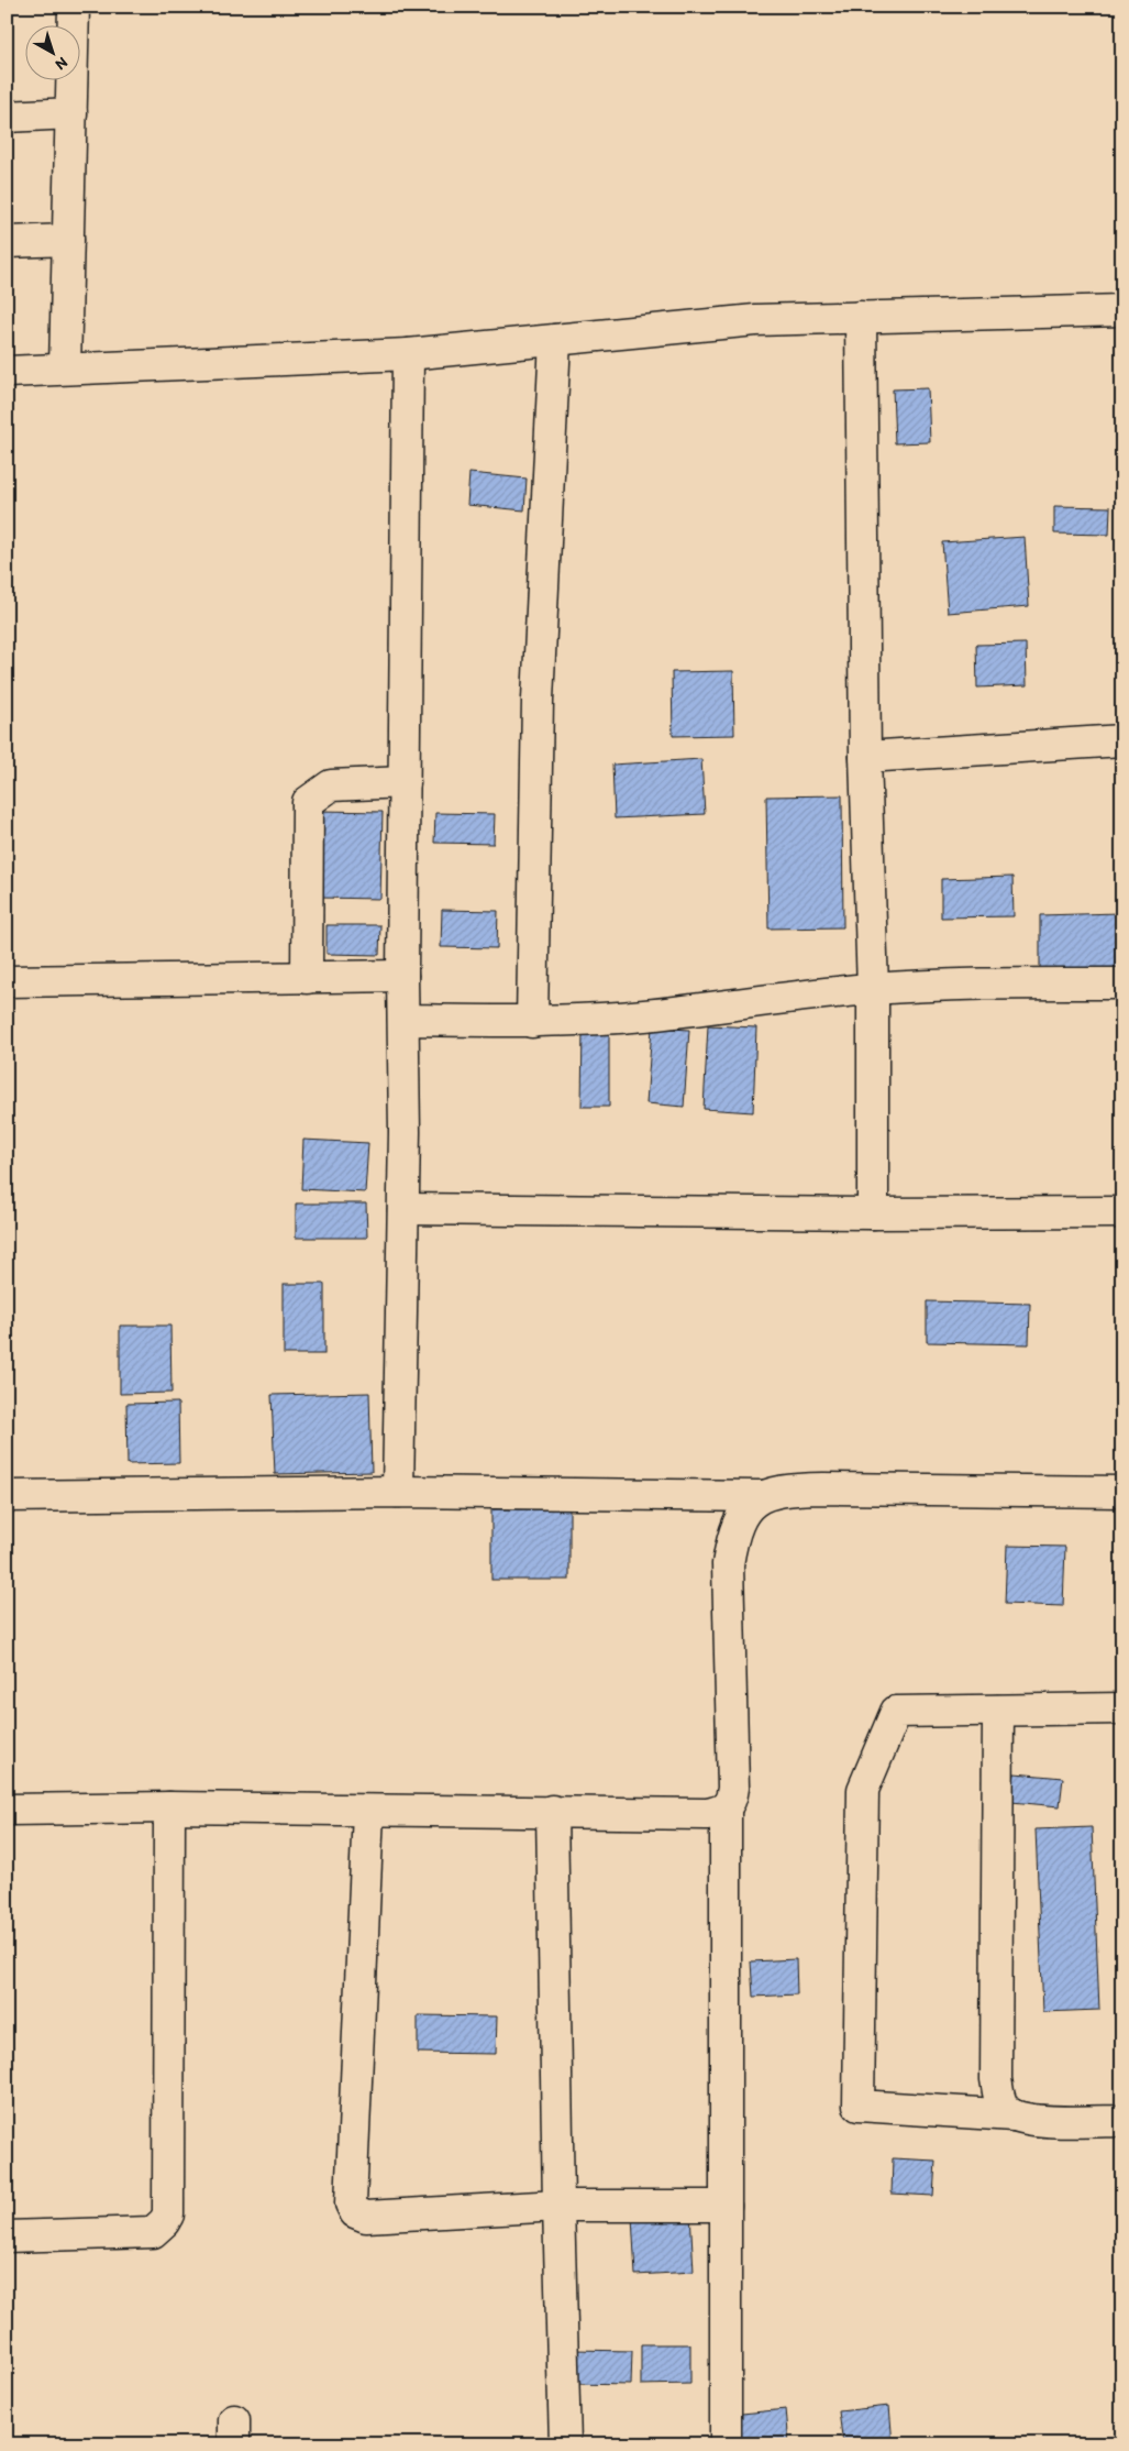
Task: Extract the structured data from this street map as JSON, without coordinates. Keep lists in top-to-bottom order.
{
  "north": "bottom right"
}
